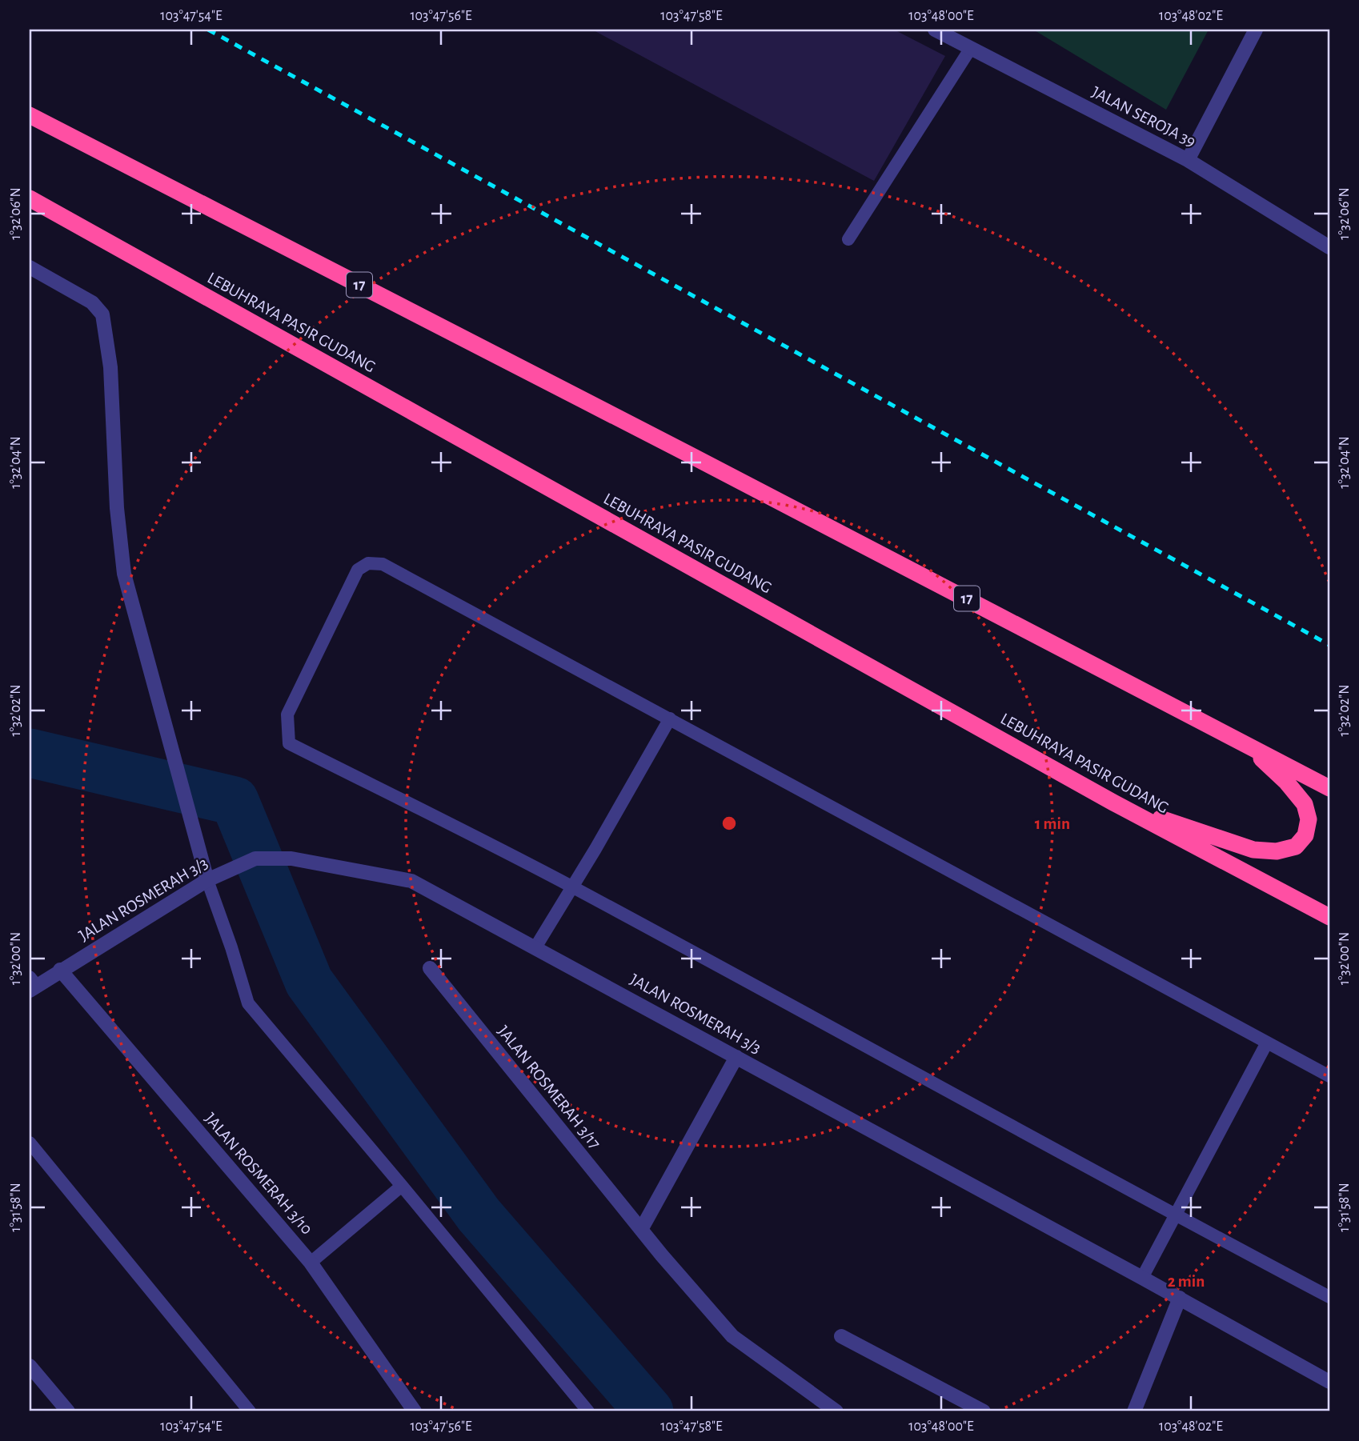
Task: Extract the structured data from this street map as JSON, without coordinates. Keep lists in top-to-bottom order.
{
  "streets": {
    "highway": ["17", "LEBUHRAYA PASIR GUDANG"],
    "street": [
      "JALAN SEROJA 39",
      "JALAN ROSMERAH 3/3",
      "JALAN ROSMERAH 3/17",
      "JALAN ROSMERAH 3/10"
    ]
  },
  "crossings": [
    ["JALAN ROSMERAH 3/3", "JALAN ROSMERAH 3/10"]
  ],
  "coordinates": [
    "103°47'54\"E",
    "103°47'56\"E",
    "103°47'58\"E",
    "103°48'00\"E",
    "103°48'02\"E",
    "1°32'06\"N",
    "1°32'04\"N",
    "1°32'02\"N",
    "1°32'00\"N",
    "1°31'58\"N"
  ],
  "rings": ["1 min", "2 min"]
}
